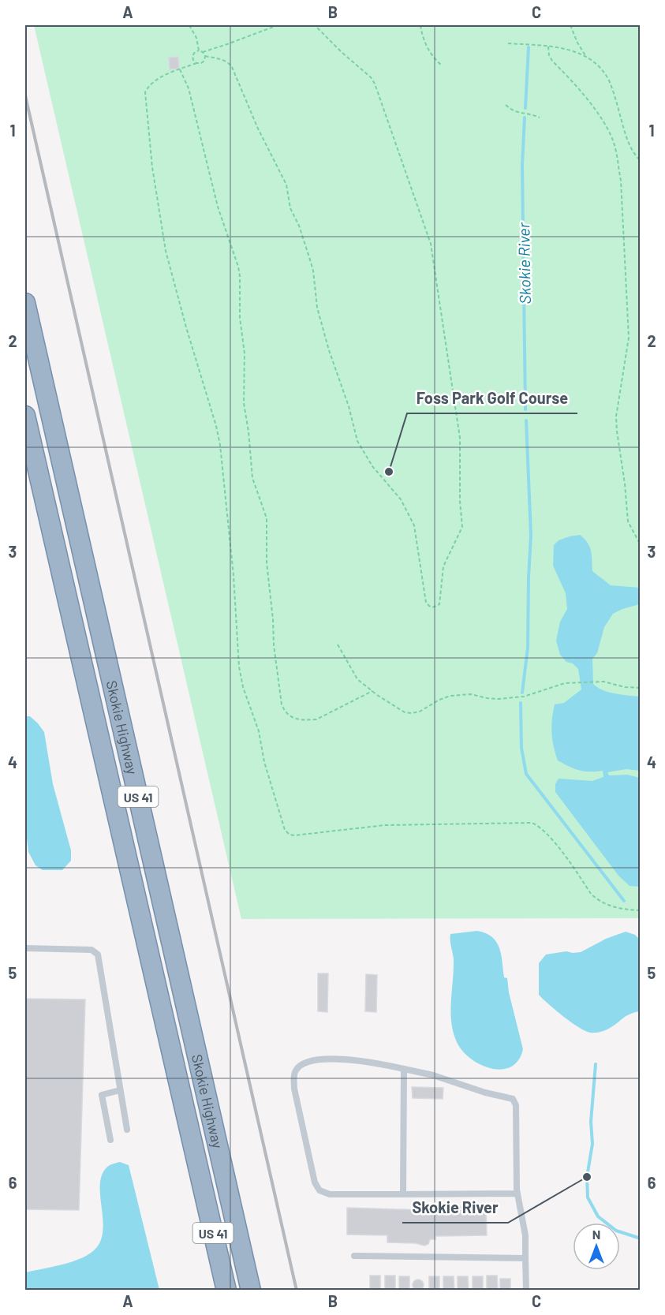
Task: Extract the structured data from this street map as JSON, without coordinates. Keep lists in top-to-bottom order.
{
  "streets": {
    "highway": ["Skokie Highway", "US 41"]
  },
  "water": ["Skokie River"],
  "places": ["Foss Park Golf Course", "Skokie River"],
  "north": "top",
  "grid": {
    "columns": ["A", "B", "C"],
    "rows": [
      "1",
      "2",
      "3",
      "4",
      "5",
      "6"
    ]
  }
}
